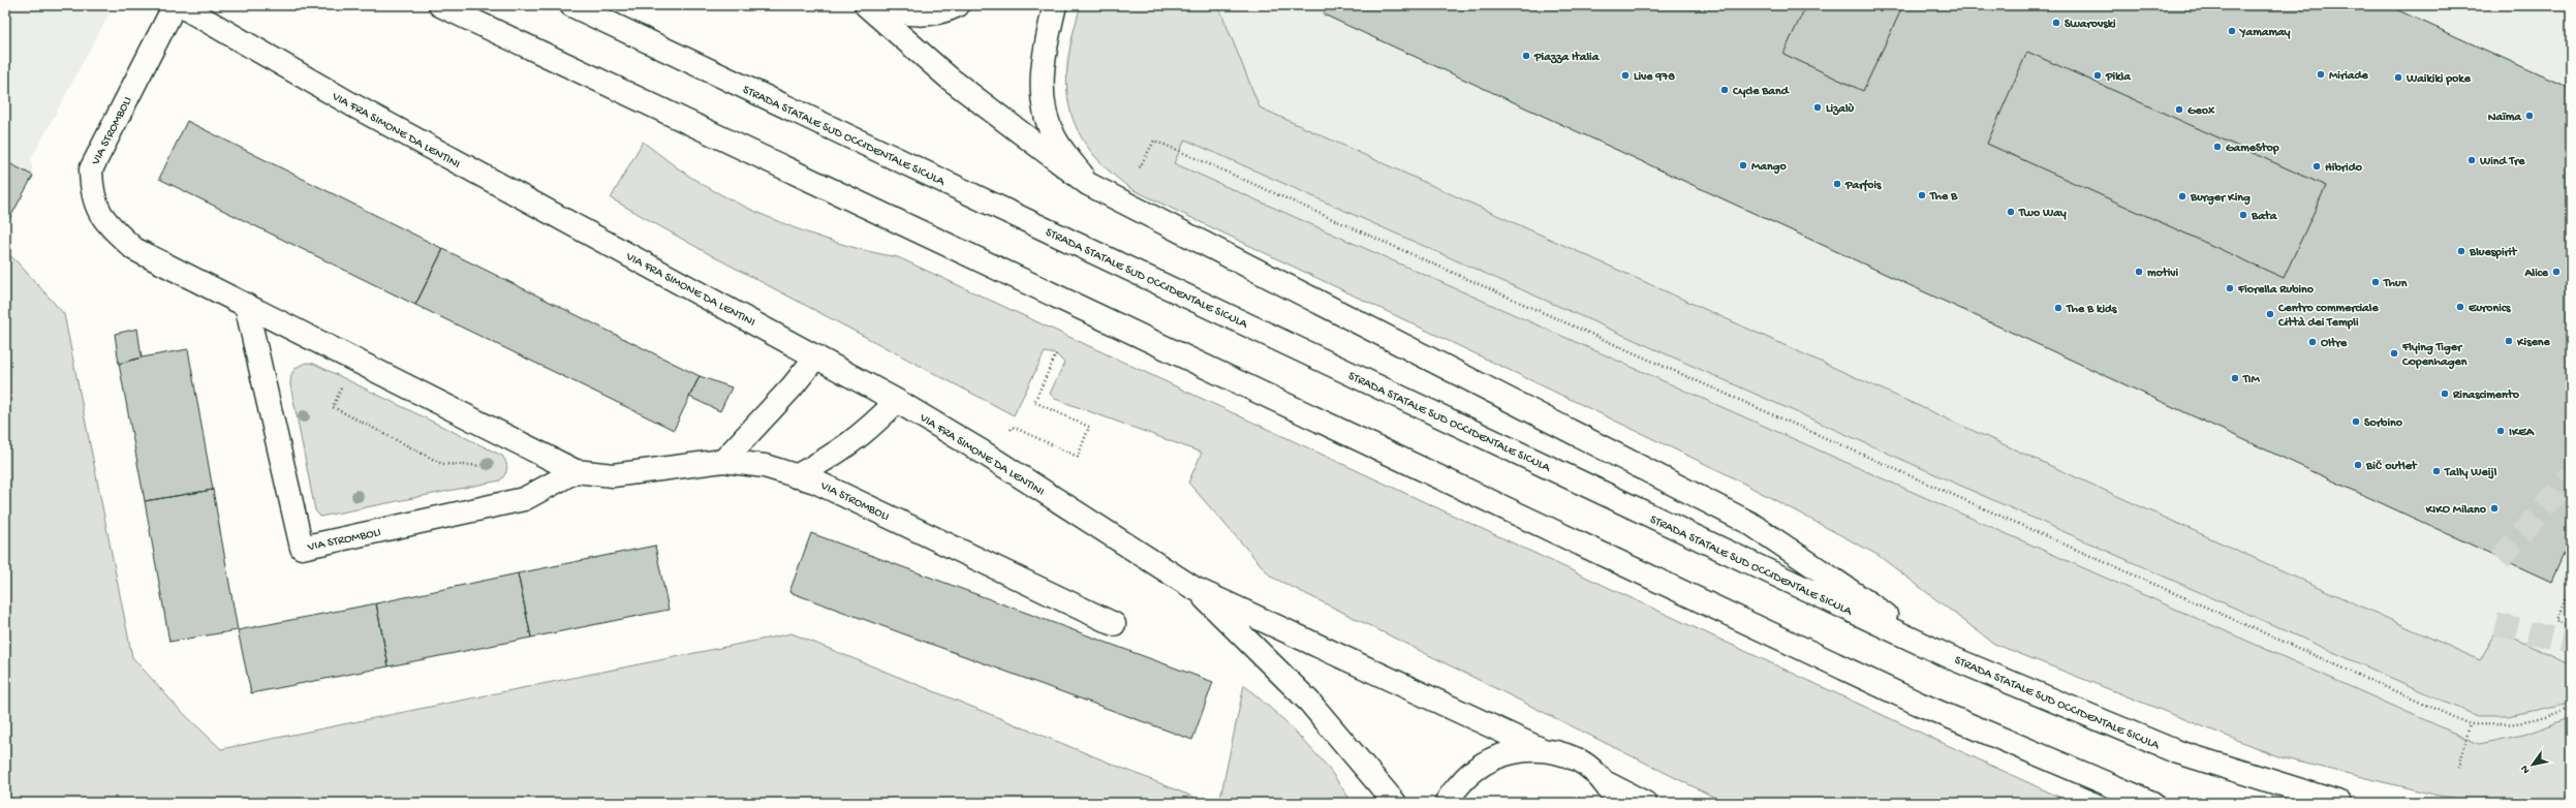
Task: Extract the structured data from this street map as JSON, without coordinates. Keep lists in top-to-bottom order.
{
  "streets": {
    "main road": ["VIA FRA SIMONE DA LENTINI", "VIA STROMBOLI", "STRADA STATALE SUD OCCIDENTALE SICULA"]
  },
  "places": [
    "Swarovski",
    "Yamamay",
    "Piazza Italia",
    "Miriade",
    "Live 978",
    "Pikla",
    "Waikiki poke",
    "Cycle Band",
    "Lizalù",
    "Geox",
    "Naïma",
    "GameStop",
    "Wind Tre",
    "Mango",
    "Hibrido",
    "Parfois",
    "The B",
    "Burger King",
    "Two Way",
    "Bata",
    "Bluespirit",
    "motivi",
    "Alice",
    "Thun",
    "Fiorella Rubino",
    "Euronics",
    "The B kids",
    "Centro commerciale Città dei Templi",
    "Kisene",
    "Oltre",
    "Flying Tiger Copenhagen",
    "TIM",
    "Rinascimento",
    "Sorbino",
    "IKEA",
    "Bič outlet",
    "Tally Weijl",
    "KIKO Milano"
  ],
  "north": "bottom left"
}
